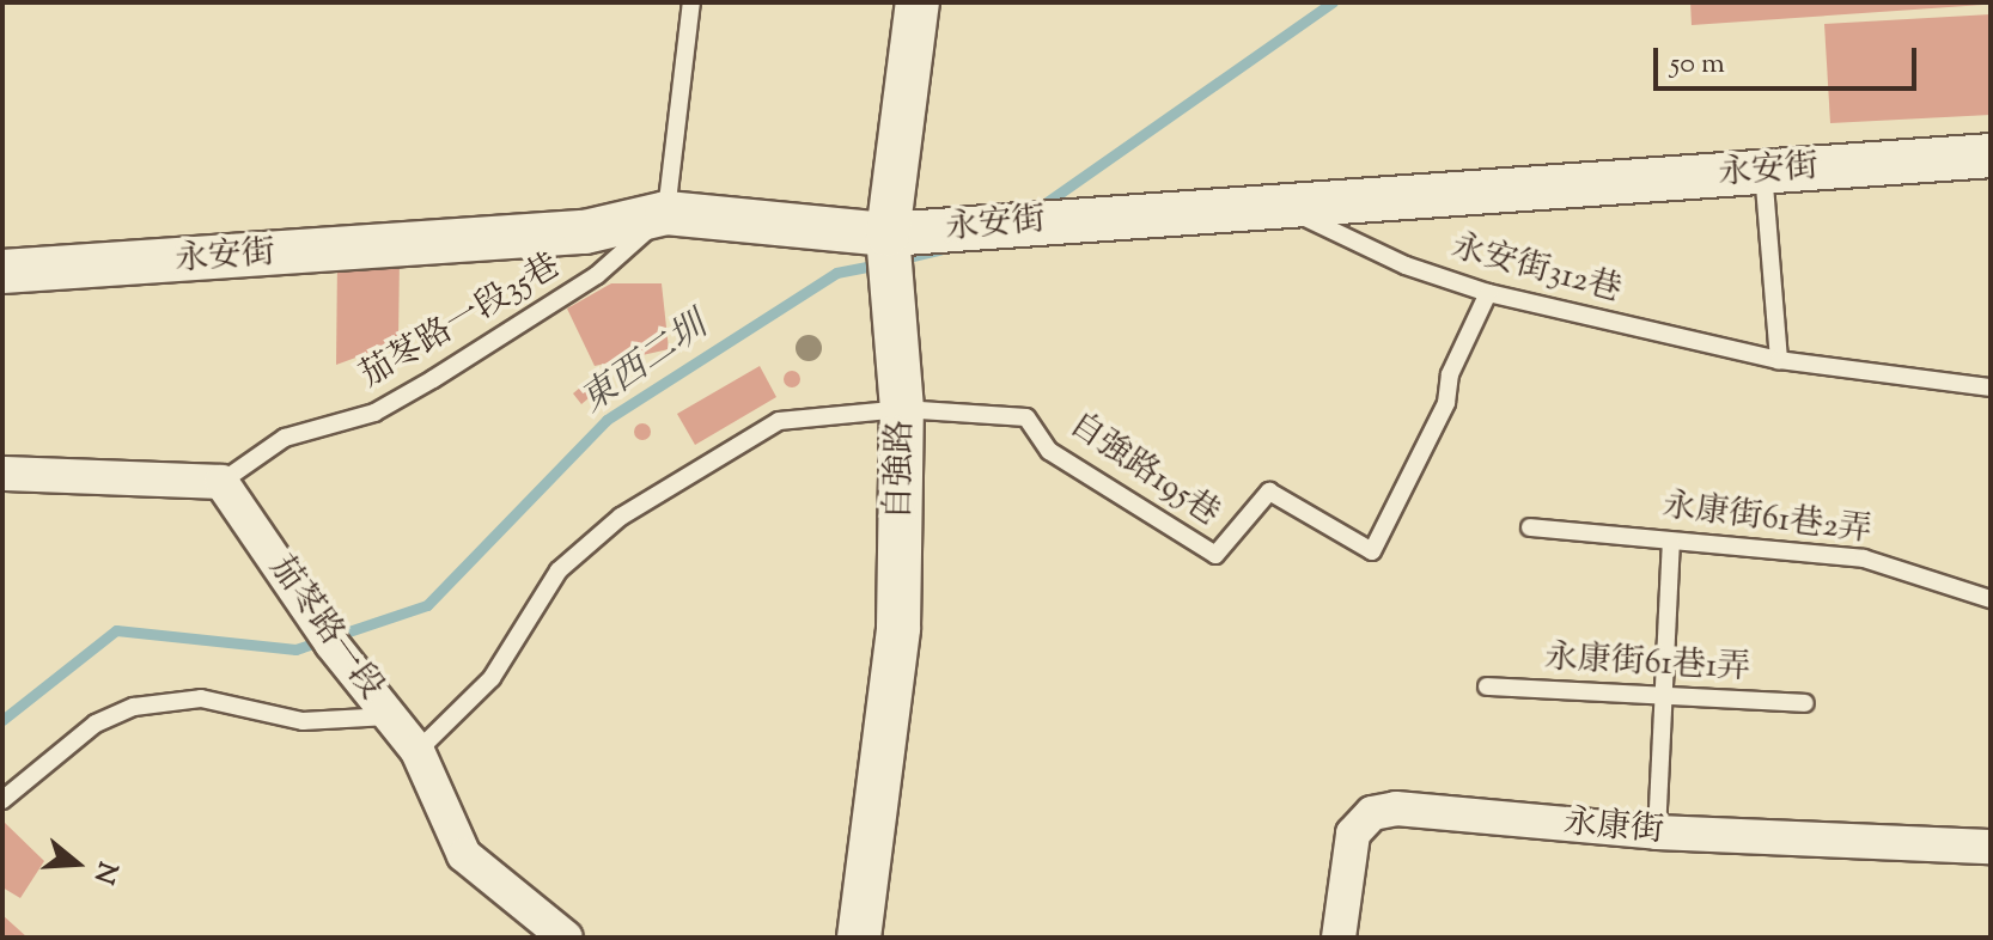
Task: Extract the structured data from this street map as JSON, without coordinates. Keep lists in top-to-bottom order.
{
  "streets": {
    "street": [
      "永安街",
      "自強路",
      "茄苳路一段",
      "永康街"
    ],
    "lane": [
      "永安街312巷",
      "茄苳路一段35巷",
      "自強路195巷",
      "永康街61巷2弄",
      "永康街61巷1弄"
    ]
  },
  "crossings": [
    ["永安街", "永安街312巷"],
    ["永安街", "茄苳路一段35巷"],
    ["永安街", "自強路"],
    ["永安街312巷", "自強路195巷"],
    ["茄苳路一段35巷", "茄苳路一段"],
    ["自強路", "自強路195巷"]
  ],
  "water": ["東西二圳"],
  "scale_bar": "50 m",
  "north": "right"
}
